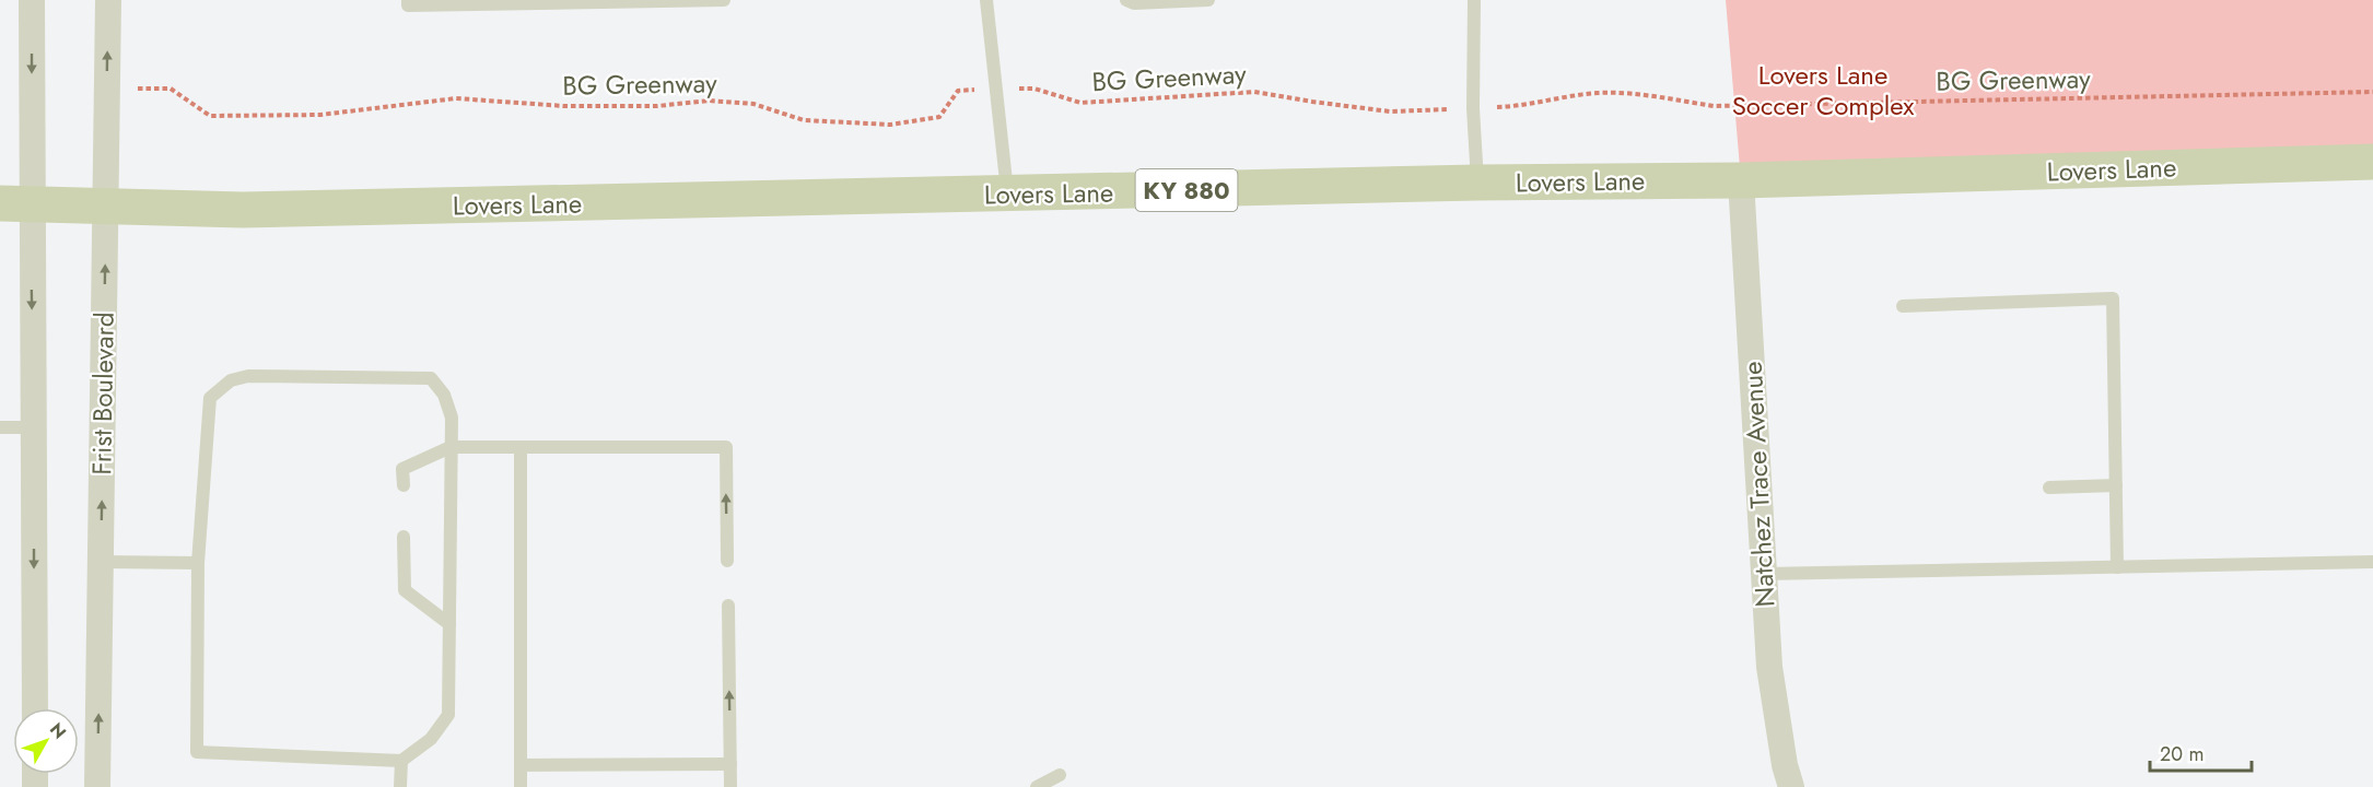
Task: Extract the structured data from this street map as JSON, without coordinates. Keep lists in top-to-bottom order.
{
  "streets": {
    "main road": ["Lovers Lane", "KY 880"],
    "street": ["Frist Boulevard", "Natchez Trace Avenue"],
    "path": ["BG Greenway"]
  },
  "crossings": [
    ["BG Greenway", "Frist Boulevard"],
    ["Lovers Lane", "Frist Boulevard"],
    ["Lovers Lane", "Natchez Trace Avenue"]
  ],
  "parks": ["Lovers Lane Soccer Complex"],
  "scale_bar": "20 m",
  "north": "top right"
}
